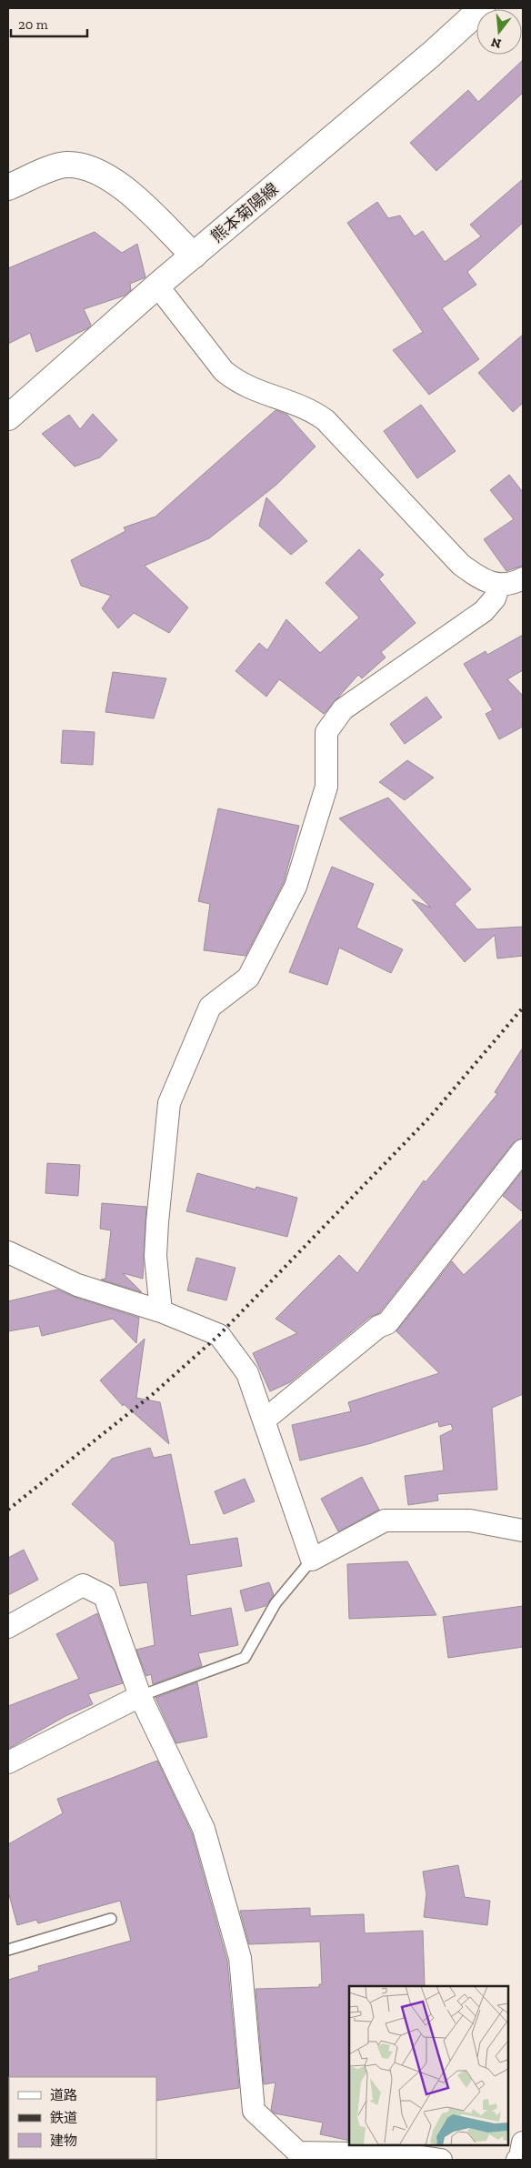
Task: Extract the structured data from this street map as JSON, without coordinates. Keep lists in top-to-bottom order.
{
  "streets": {
    "main road": ["熊本菊陽線"]
  },
  "legend": ["道路", "鉄道", "建物"],
  "scale_bar": "20 m",
  "north": "bottom"
}
